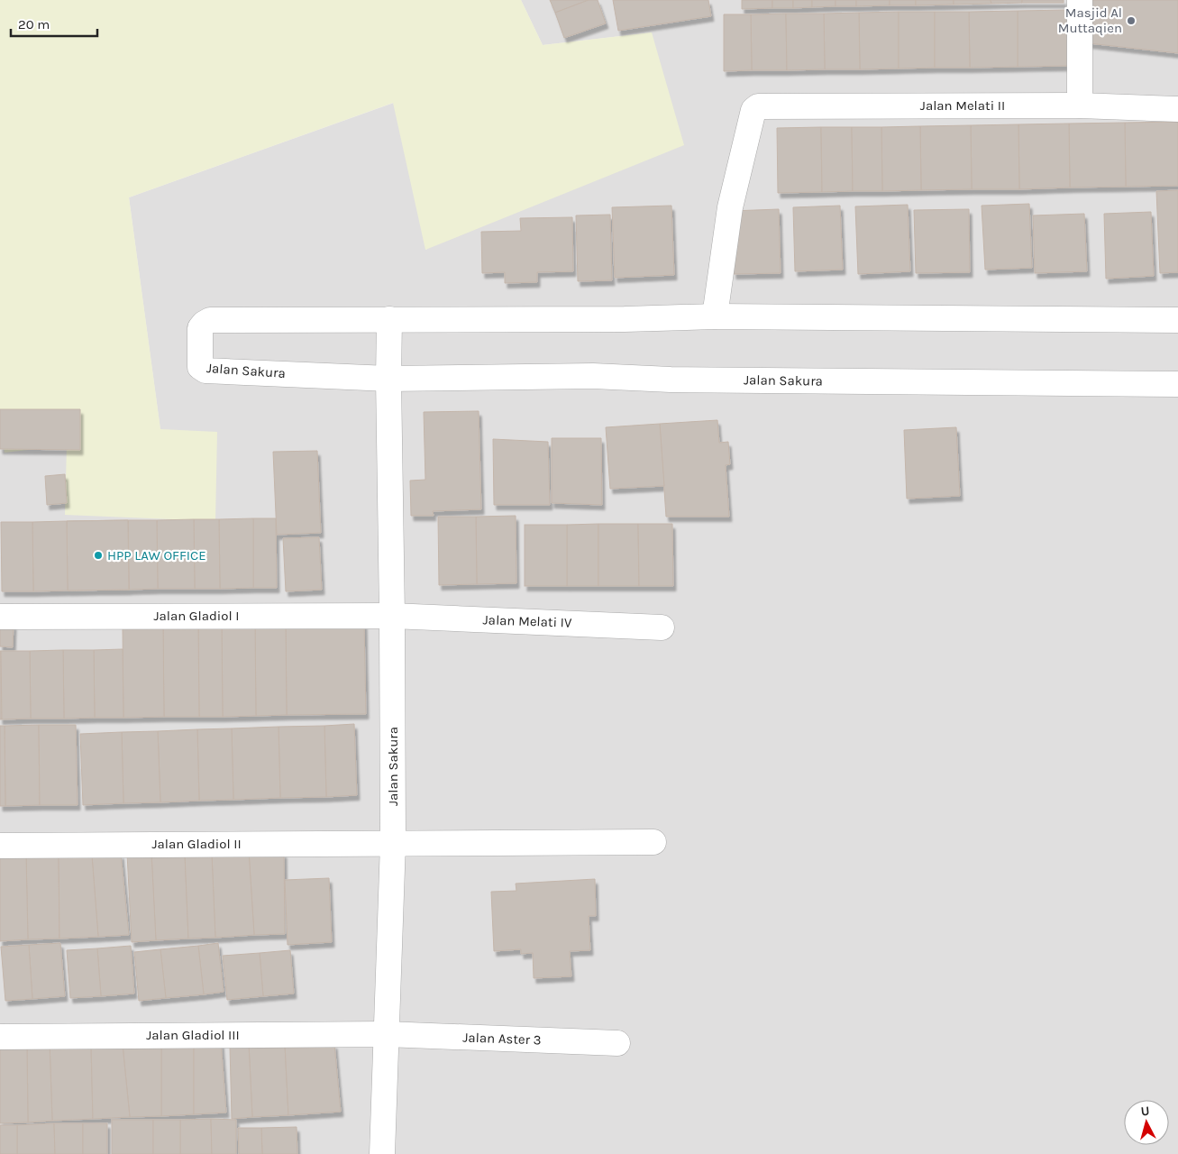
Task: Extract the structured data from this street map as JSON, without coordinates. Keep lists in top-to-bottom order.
{
  "streets": {
    "street": [
      "Jalan Melati II",
      "Jalan Sakura",
      "Jalan Gladiol I",
      "Jalan Melati IV",
      "Jalan Gladiol II",
      "Jalan Gladiol III",
      "Jalan Aster 3"
    ]
  },
  "crossings": [
    ["Jalan Melati II", "Jalan Sakura"],
    ["Jalan Sakura", "Jalan Gladiol I"],
    ["Jalan Sakura", "Jalan Melati IV"],
    ["Jalan Sakura", "Jalan Gladiol II"],
    ["Jalan Sakura", "Jalan Gladiol III"],
    ["Jalan Sakura", "Jalan Aster 3"],
    ["Jalan Gladiol I", "Jalan Melati IV"],
    ["Jalan Gladiol III", "Jalan Aster 3"]
  ],
  "places": ["Masjid Al Muttaqien", "HPP LAW OFFICE"],
  "scale_bar": "20 m",
  "north": "top"
}
